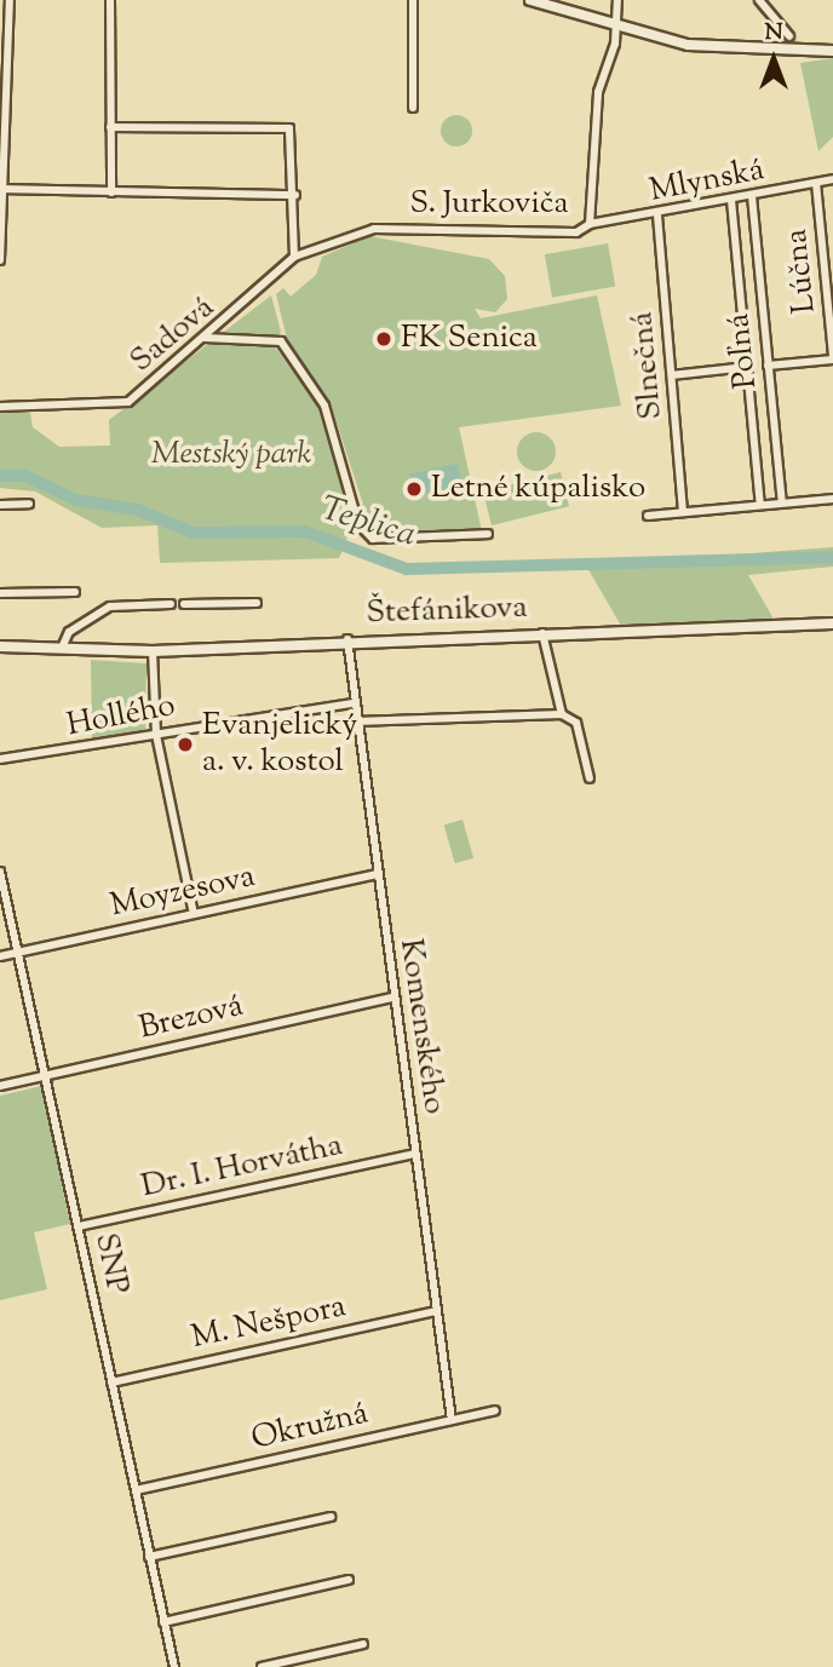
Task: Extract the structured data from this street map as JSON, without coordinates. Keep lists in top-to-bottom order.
{
  "streets": {
    "street": [
      "Mlynská",
      "S. Jurkoviča",
      "Lúčna",
      "Sadová",
      "Poľná",
      "Slnečná",
      "Štefánikova",
      "Hollého",
      "Moyzesova",
      "Brezová",
      "Komenského",
      "Dr. I. Horvátha",
      "SNP",
      "M. Nešpora",
      "Okružná"
    ]
  },
  "crossings": [
    ["Mlynská", "S. Jurkoviča"],
    ["Mlynská", "Lúčna"],
    ["Mlynská", "Poľná"],
    ["Mlynská", "Slnečná"],
    ["S. Jurkoviča", "Sadová"],
    ["Štefánikova", "Komenského"],
    ["Hollého", "Komenského"],
    ["Moyzesova", "Komenského"],
    ["Moyzesova", "SNP"],
    ["Brezová", "Komenského"],
    ["Brezová", "SNP"],
    ["Komenského", "Dr. I. Horvátha"],
    ["Komenského", "M. Nešpora"],
    ["Komenského", "Okružná"],
    ["Dr. I. Horvátha", "SNP"],
    ["SNP", "M. Nešpora"],
    ["SNP", "Okružná"]
  ],
  "water": ["Teplica"],
  "parks": ["Mestský park"],
  "places": ["FK Senica", "Letné kúpalisko", "Evanjelický a. v. kostol"],
  "north": "top"
}
